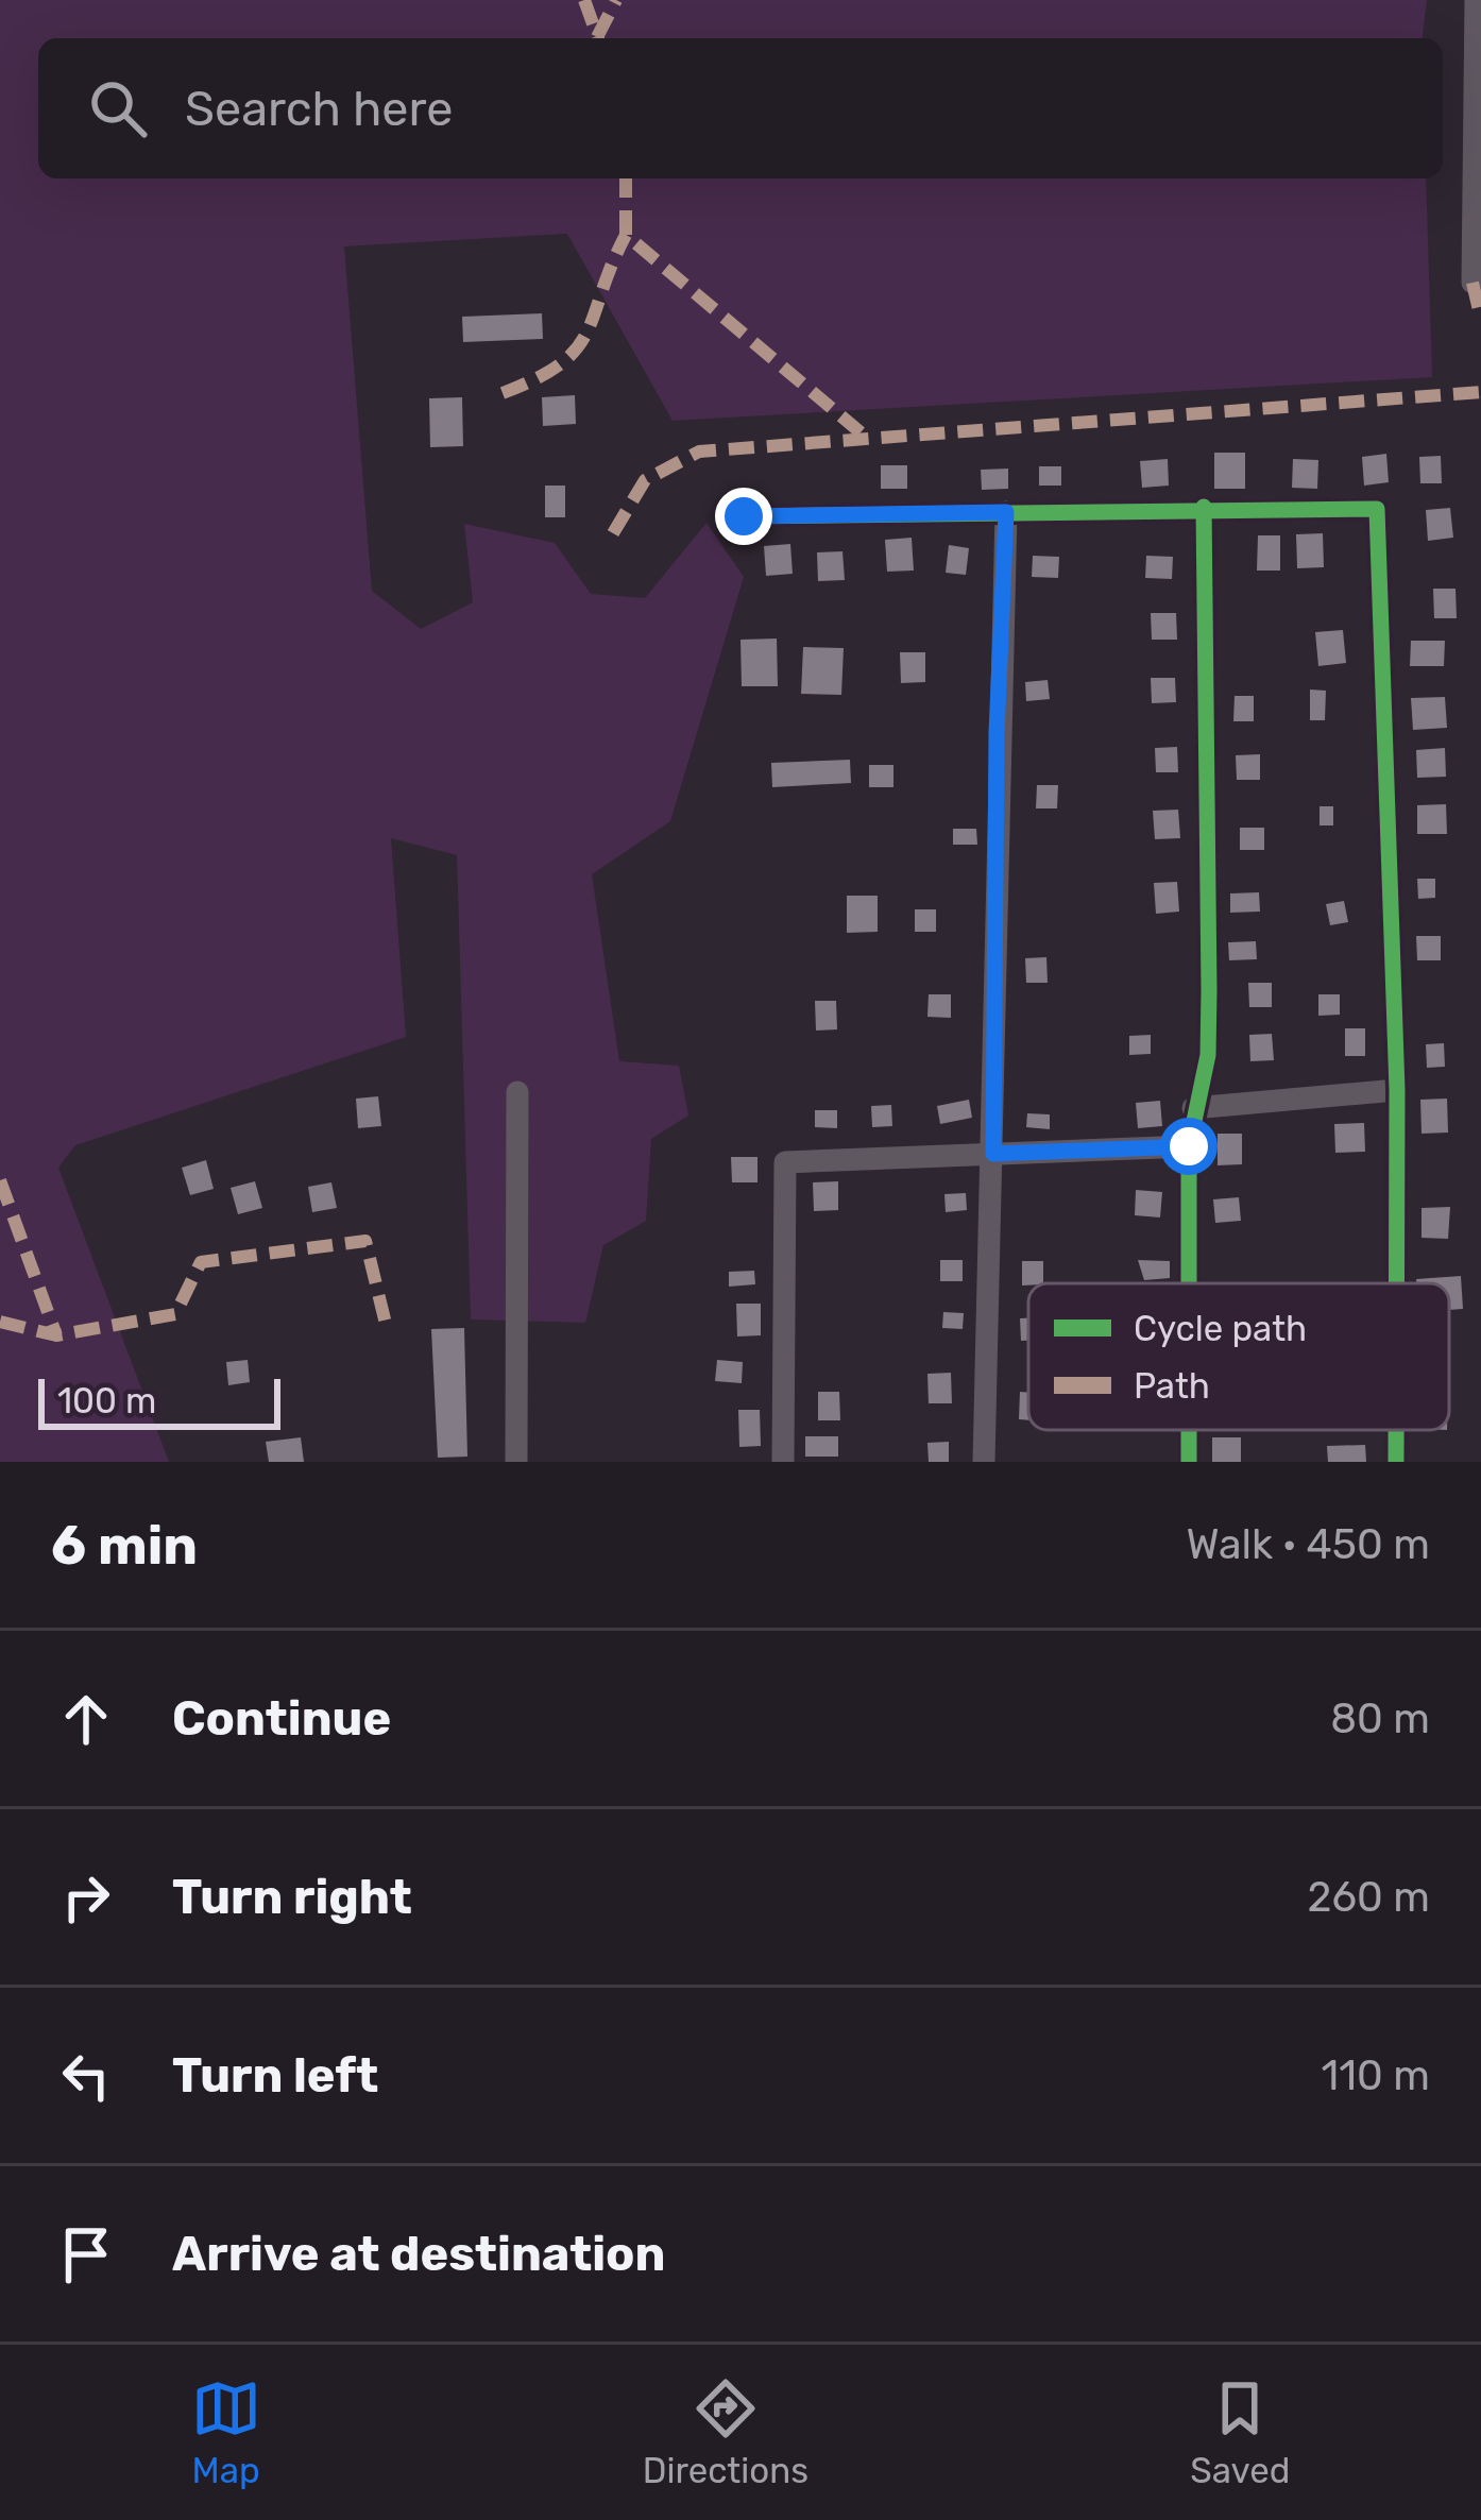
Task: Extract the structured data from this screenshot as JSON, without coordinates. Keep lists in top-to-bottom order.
{
  "legend": ["Cycle path", "Path"],
  "scale_bar": "100 m",
  "page": {
    "search": "Search here",
    "scale": "100 m",
    "heading": ["6 min", "Walk · 450 m"],
    "list": [
      ["Continue", "80 m"],
      ["Turn right", "260 m"],
      ["Turn left", "110 m"],
      "Arrive at destination"
    ],
    "nav": ["Map", "Directions", "Saved"]
  }
}
